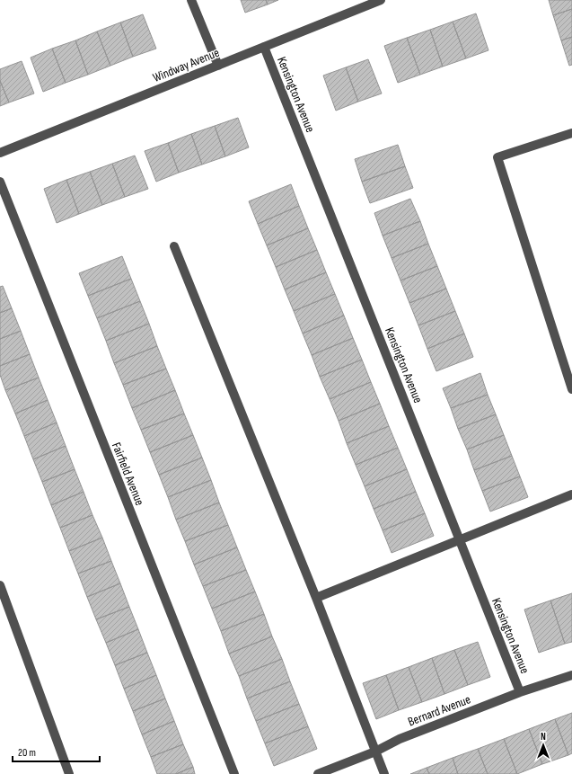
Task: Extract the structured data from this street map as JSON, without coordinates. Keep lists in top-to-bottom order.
{
  "streets": {
    "street": [
      "Windway Avenue",
      "Kensington Avenue",
      "Fairfield Avenue",
      "Bernard Avenue"
    ]
  },
  "crossings": [
    ["Windway Avenue", "Kensington Avenue"],
    ["Kensington Avenue", "Bernard Avenue"]
  ],
  "scale_bar": "20 m",
  "north": "top"
}
